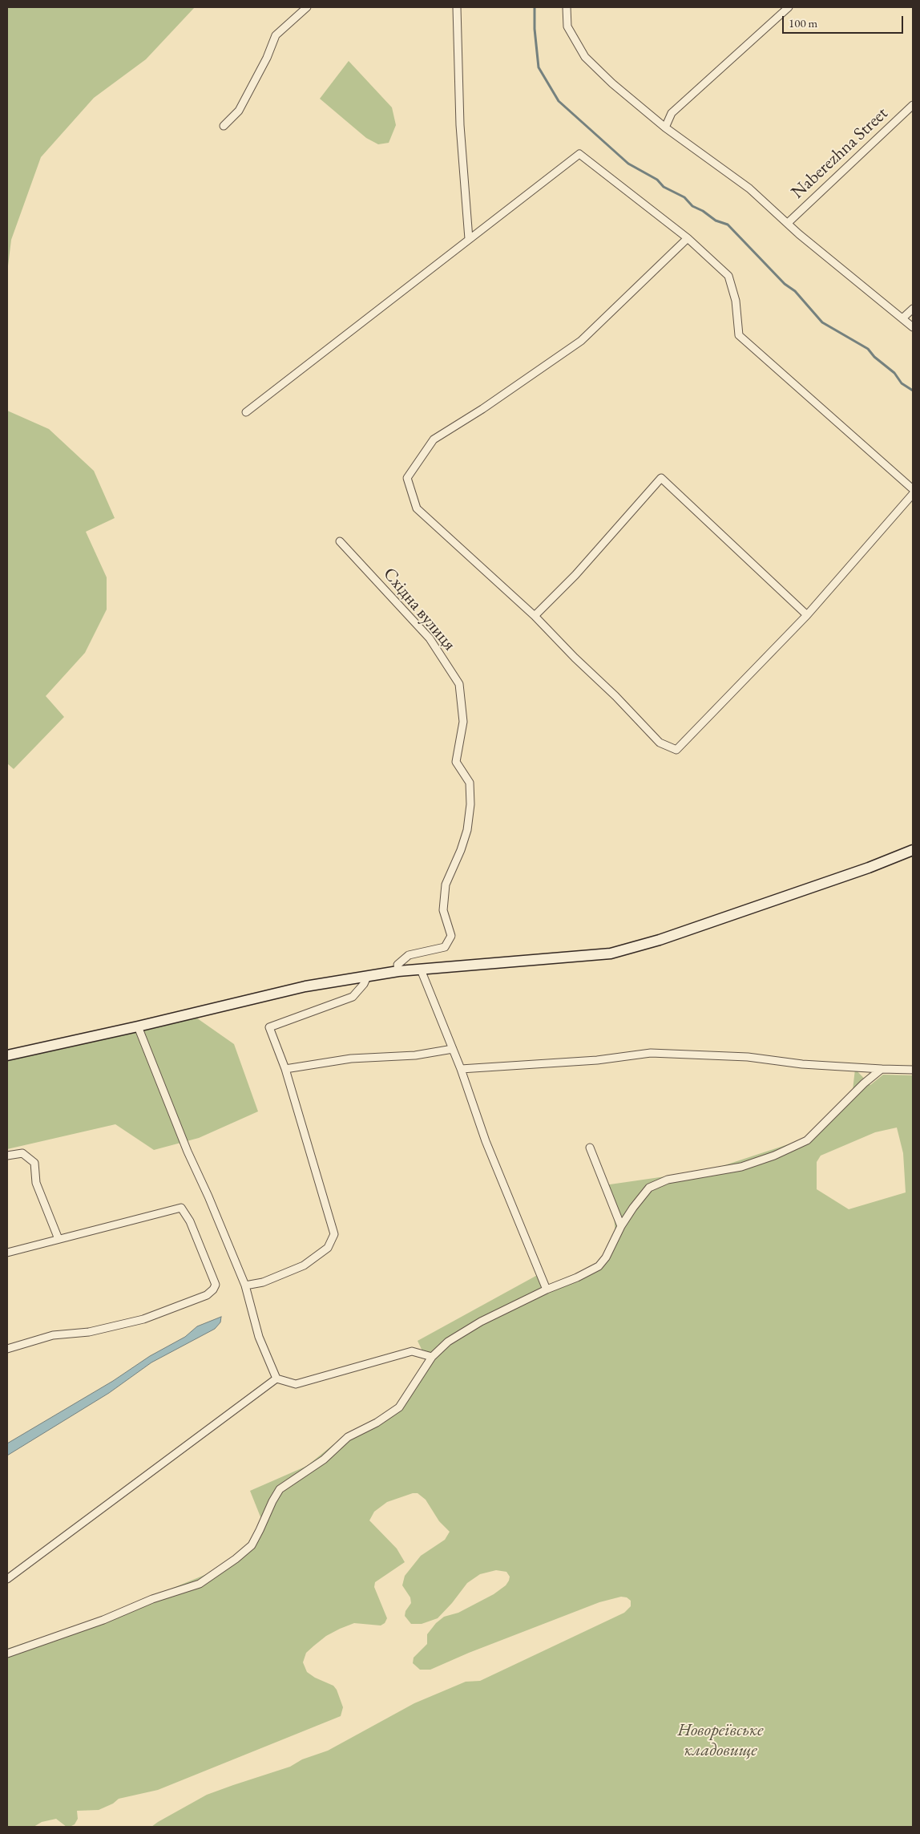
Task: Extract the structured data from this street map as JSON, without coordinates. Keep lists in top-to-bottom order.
{
  "streets": {
    "street": ["Naberezhna Street", "Східна вулиця"]
  },
  "parks": ["Новореївське кладовище"],
  "scale_bar": "100 m"
}
